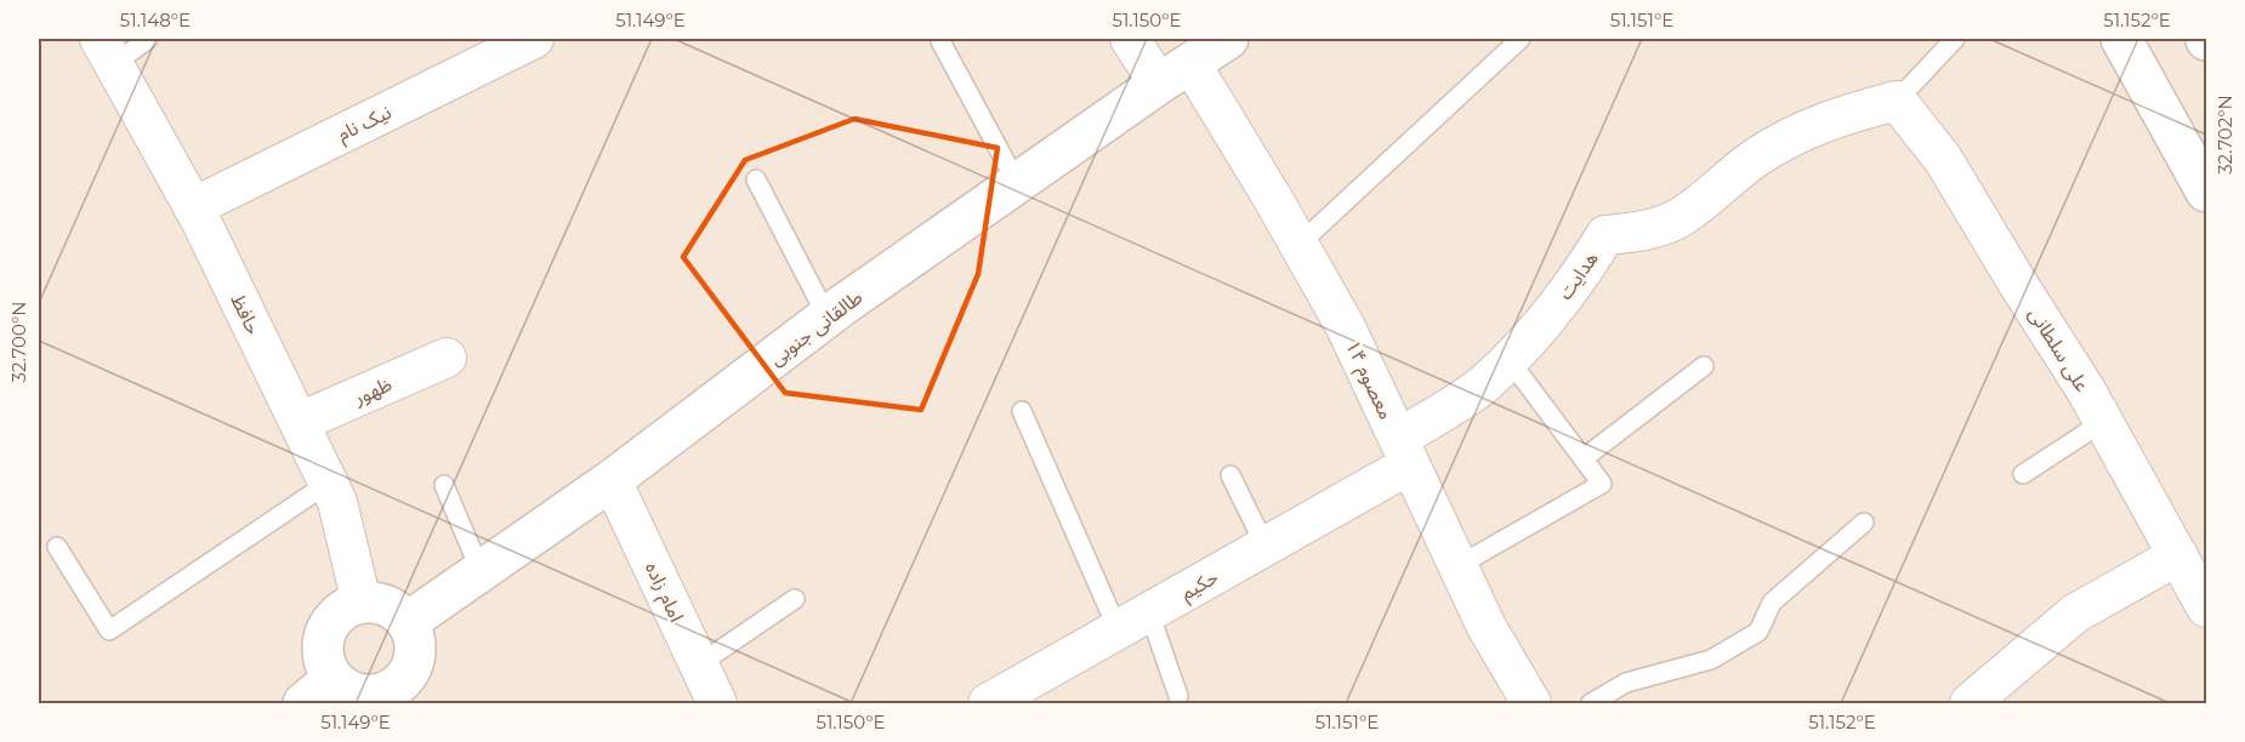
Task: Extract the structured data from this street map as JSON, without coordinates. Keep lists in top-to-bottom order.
{
  "streets": {
    "street": [
      "نیک نام",
      "هدایت",
      "حافظ",
      "طالقانی جنوبی",
      "علی سلطانی",
      "۱۴ معصوم",
      "ظهور",
      "حکیم",
      "امام زاده"
    ]
  },
  "crossings": [
    ["نیک نام", "حافظ"],
    ["هدایت", "علی سلطانی"],
    ["هدایت", "۱۴ معصوم"],
    ["هدایت", "حکیم"],
    ["حافظ", "طالقانی جنوبی"],
    ["حافظ", "ظهور"],
    ["طالقانی جنوبی", "۱۴ معصوم"],
    ["طالقانی جنوبی", "امام زاده"],
    ["۱۴ معصوم", "حکیم"]
  ],
  "coordinates": [
    "51.148°E",
    "51.149°E",
    "51.150°E",
    "51.151°E",
    "51.152°E",
    "32.702°N",
    "32.700°N"
  ]
}
